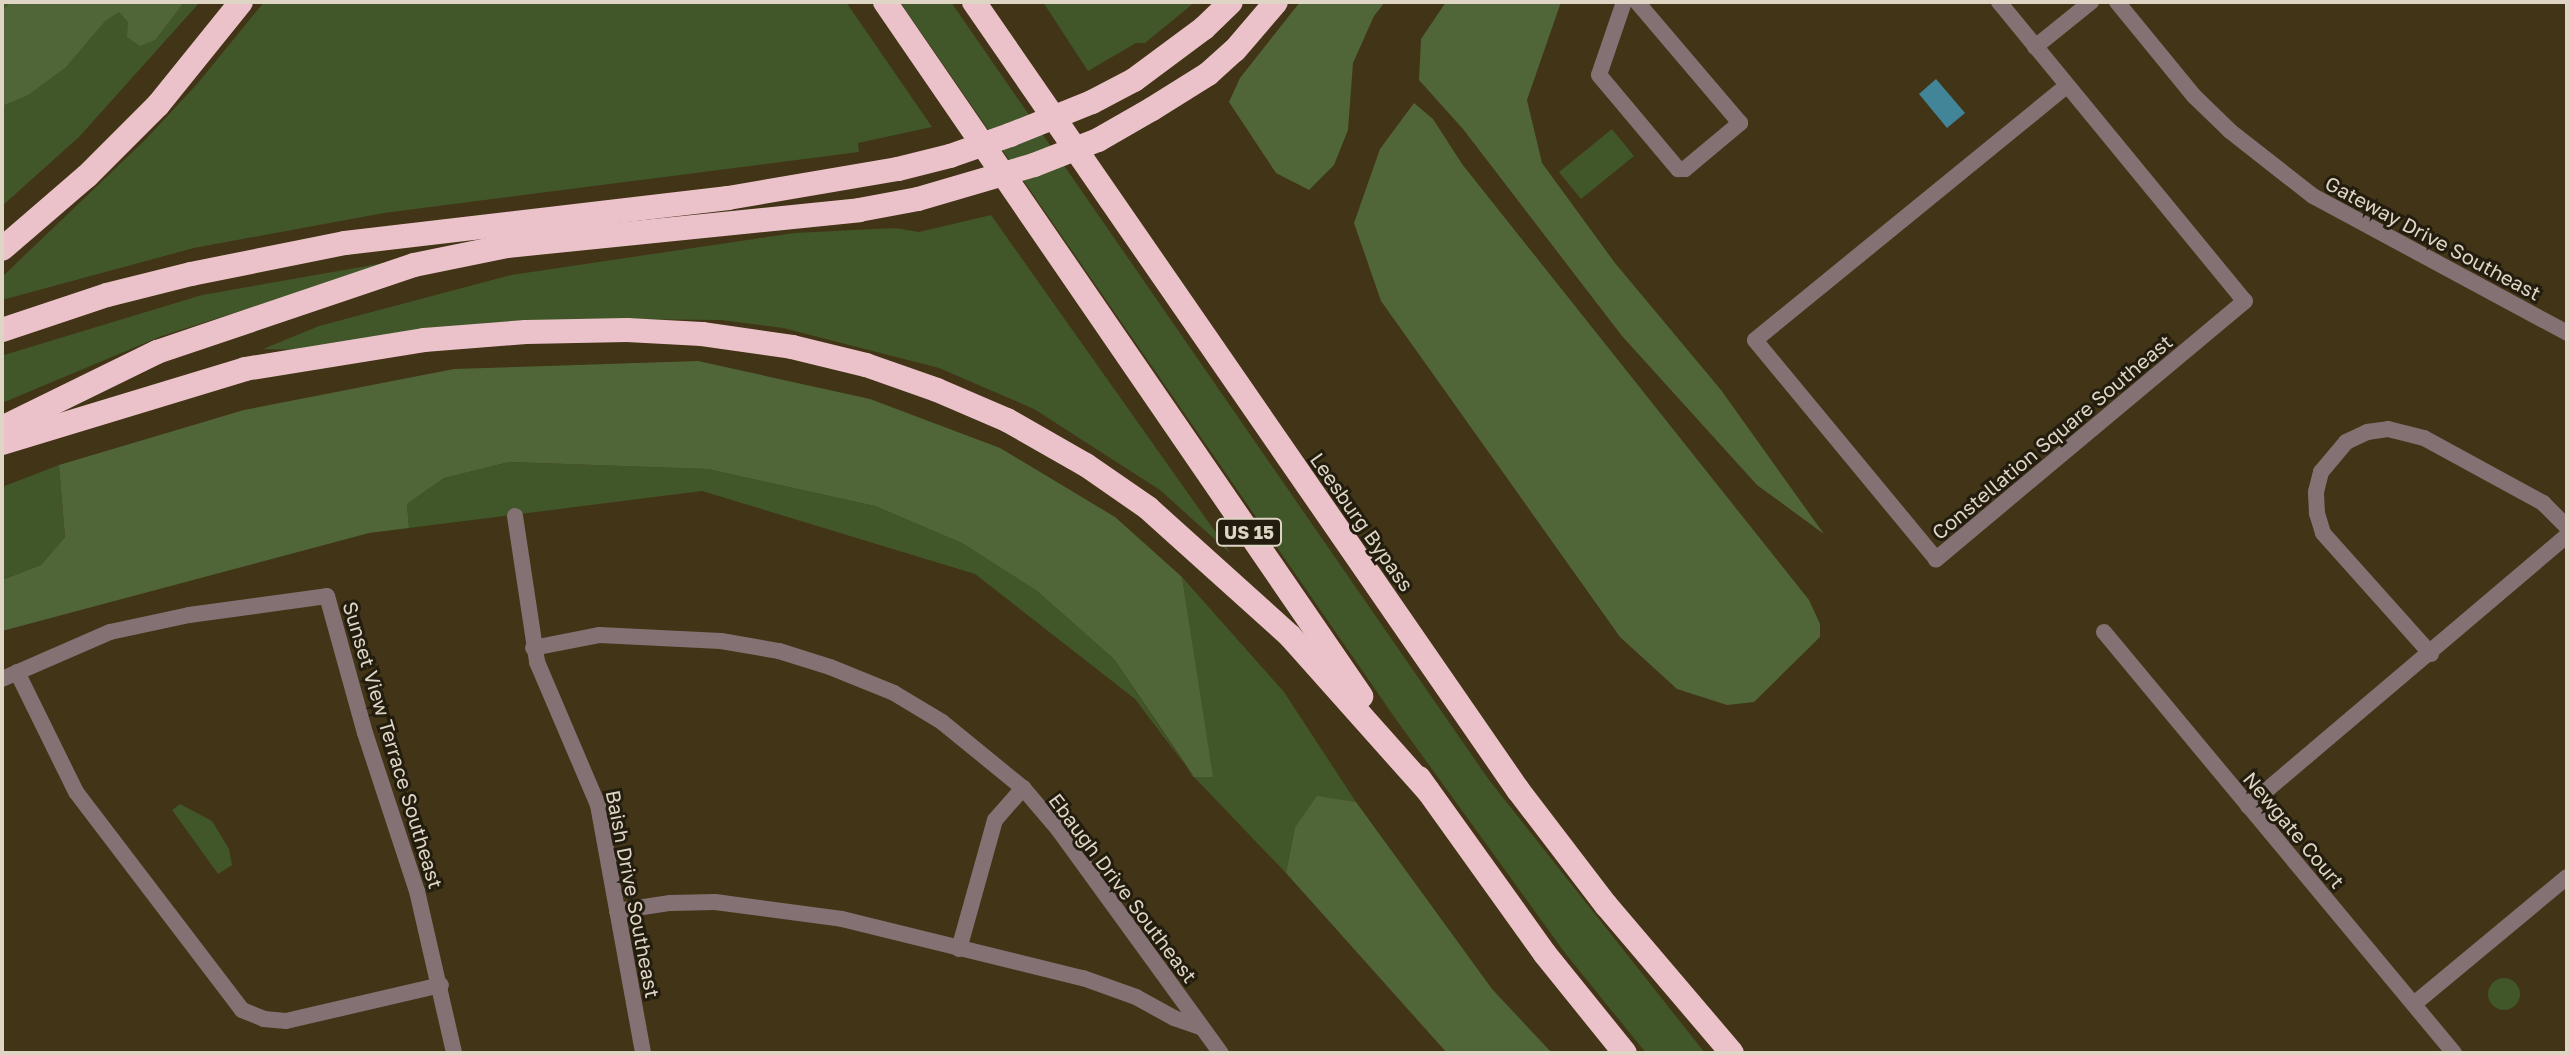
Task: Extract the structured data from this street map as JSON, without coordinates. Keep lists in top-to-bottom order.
{
  "streets": {
    "highway": ["Leesburg Bypass", "US 15"],
    "street": [
      "Gateway Drive Southeast",
      "Constellation Square Southeast",
      "Sunset View Terrace Southeast",
      "Newgate Court",
      "Ebaugh Drive Southeast",
      "Baish Drive Southeast"
    ]
  },
  "crossings": [
    ["Ebaugh Drive Southeast", "Baish Drive Southeast"]
  ]
}
